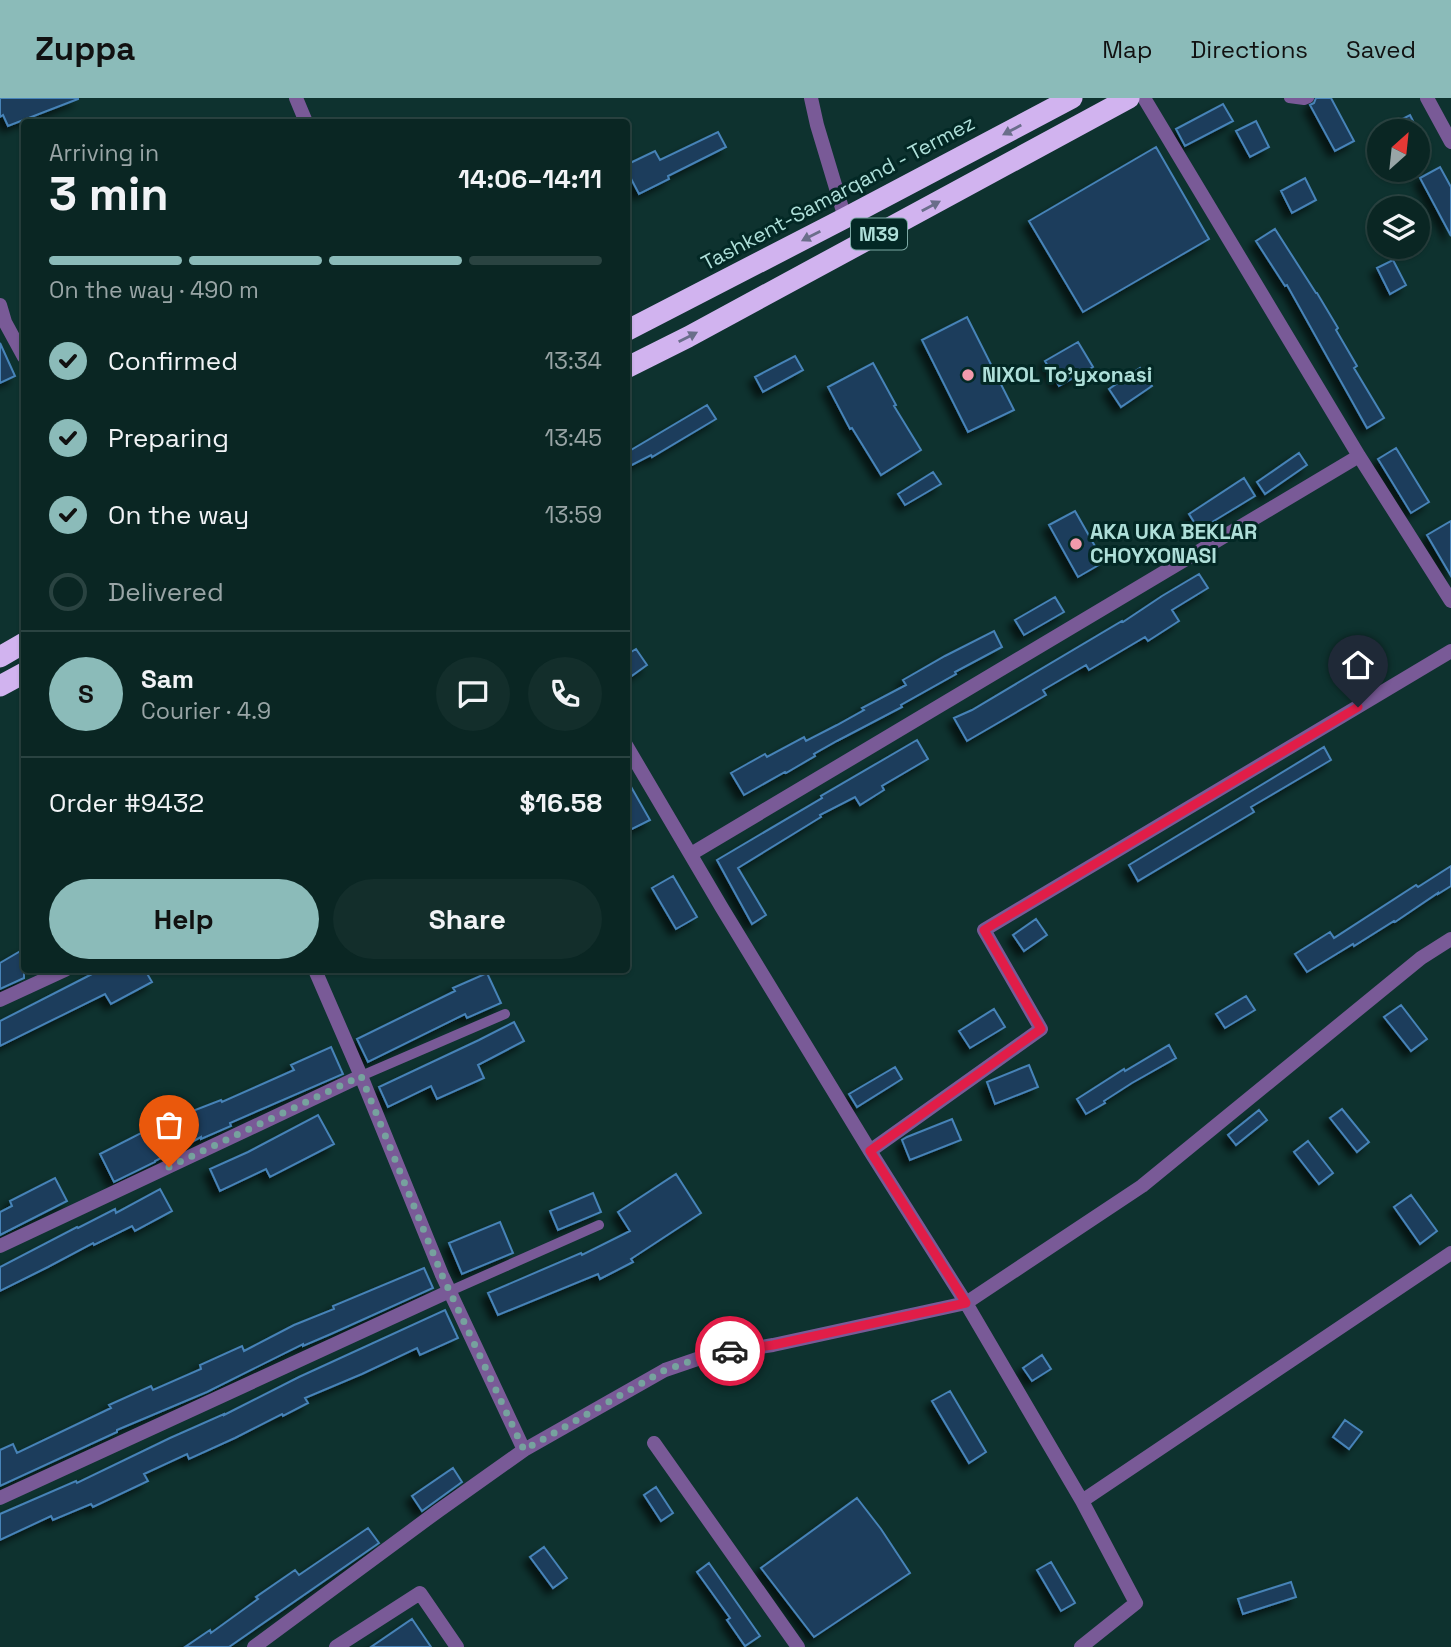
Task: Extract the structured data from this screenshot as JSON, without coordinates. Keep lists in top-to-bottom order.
{
  "streets": {
    "highway": ["Tashkent-Samarqand - Termez", "M39"]
  },
  "places": ["NIXOL To'yxonasi", "AKA UKA BEKLAR CHOYXONASI"],
  "north": "top right",
  "page": {
    "header": "Zuppa",
    "nav": ["Map", "Directions", "Saved"],
    "heading": ["3 min", "Arriving in", "14:06–14:11"],
    "panel": [
      "Sam",
      "Courier · 4.9",
      "Order #9432",
      "$16.58"
    ],
    "bar": "On the way · 490 m",
    "list": [
      ["Confirmed", "13:34"],
      ["Preparing", "13:45"],
      ["On the way", "13:59"],
      "Delivered"
    ],
    "round": "S",
    "buttons": ["Help", "Share"]
  }
}
